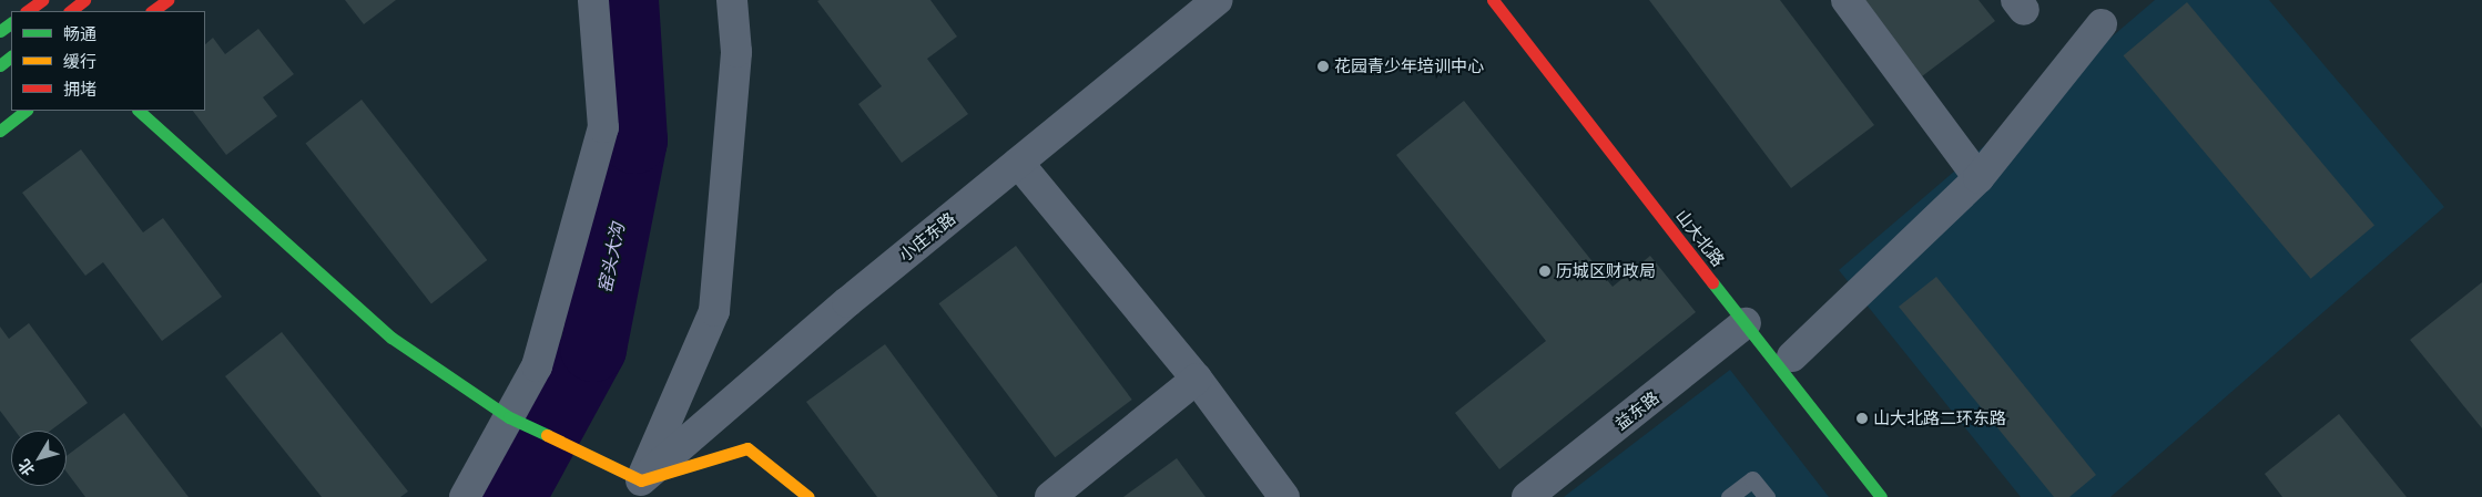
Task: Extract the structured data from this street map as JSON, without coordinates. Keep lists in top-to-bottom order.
{
  "streets": {
    "main road": ["山大北路"],
    "street": ["小庄东路", "益东路"]
  },
  "crossings": [
    ["山大北路", "益东路"]
  ],
  "water": ["窑头大沟"],
  "places": ["花园青少年培训中心", "历城区财政局", "山大北路二环东路"],
  "legend": ["畅通", "缓行", "拥堵"],
  "north": "bottom left"
}
